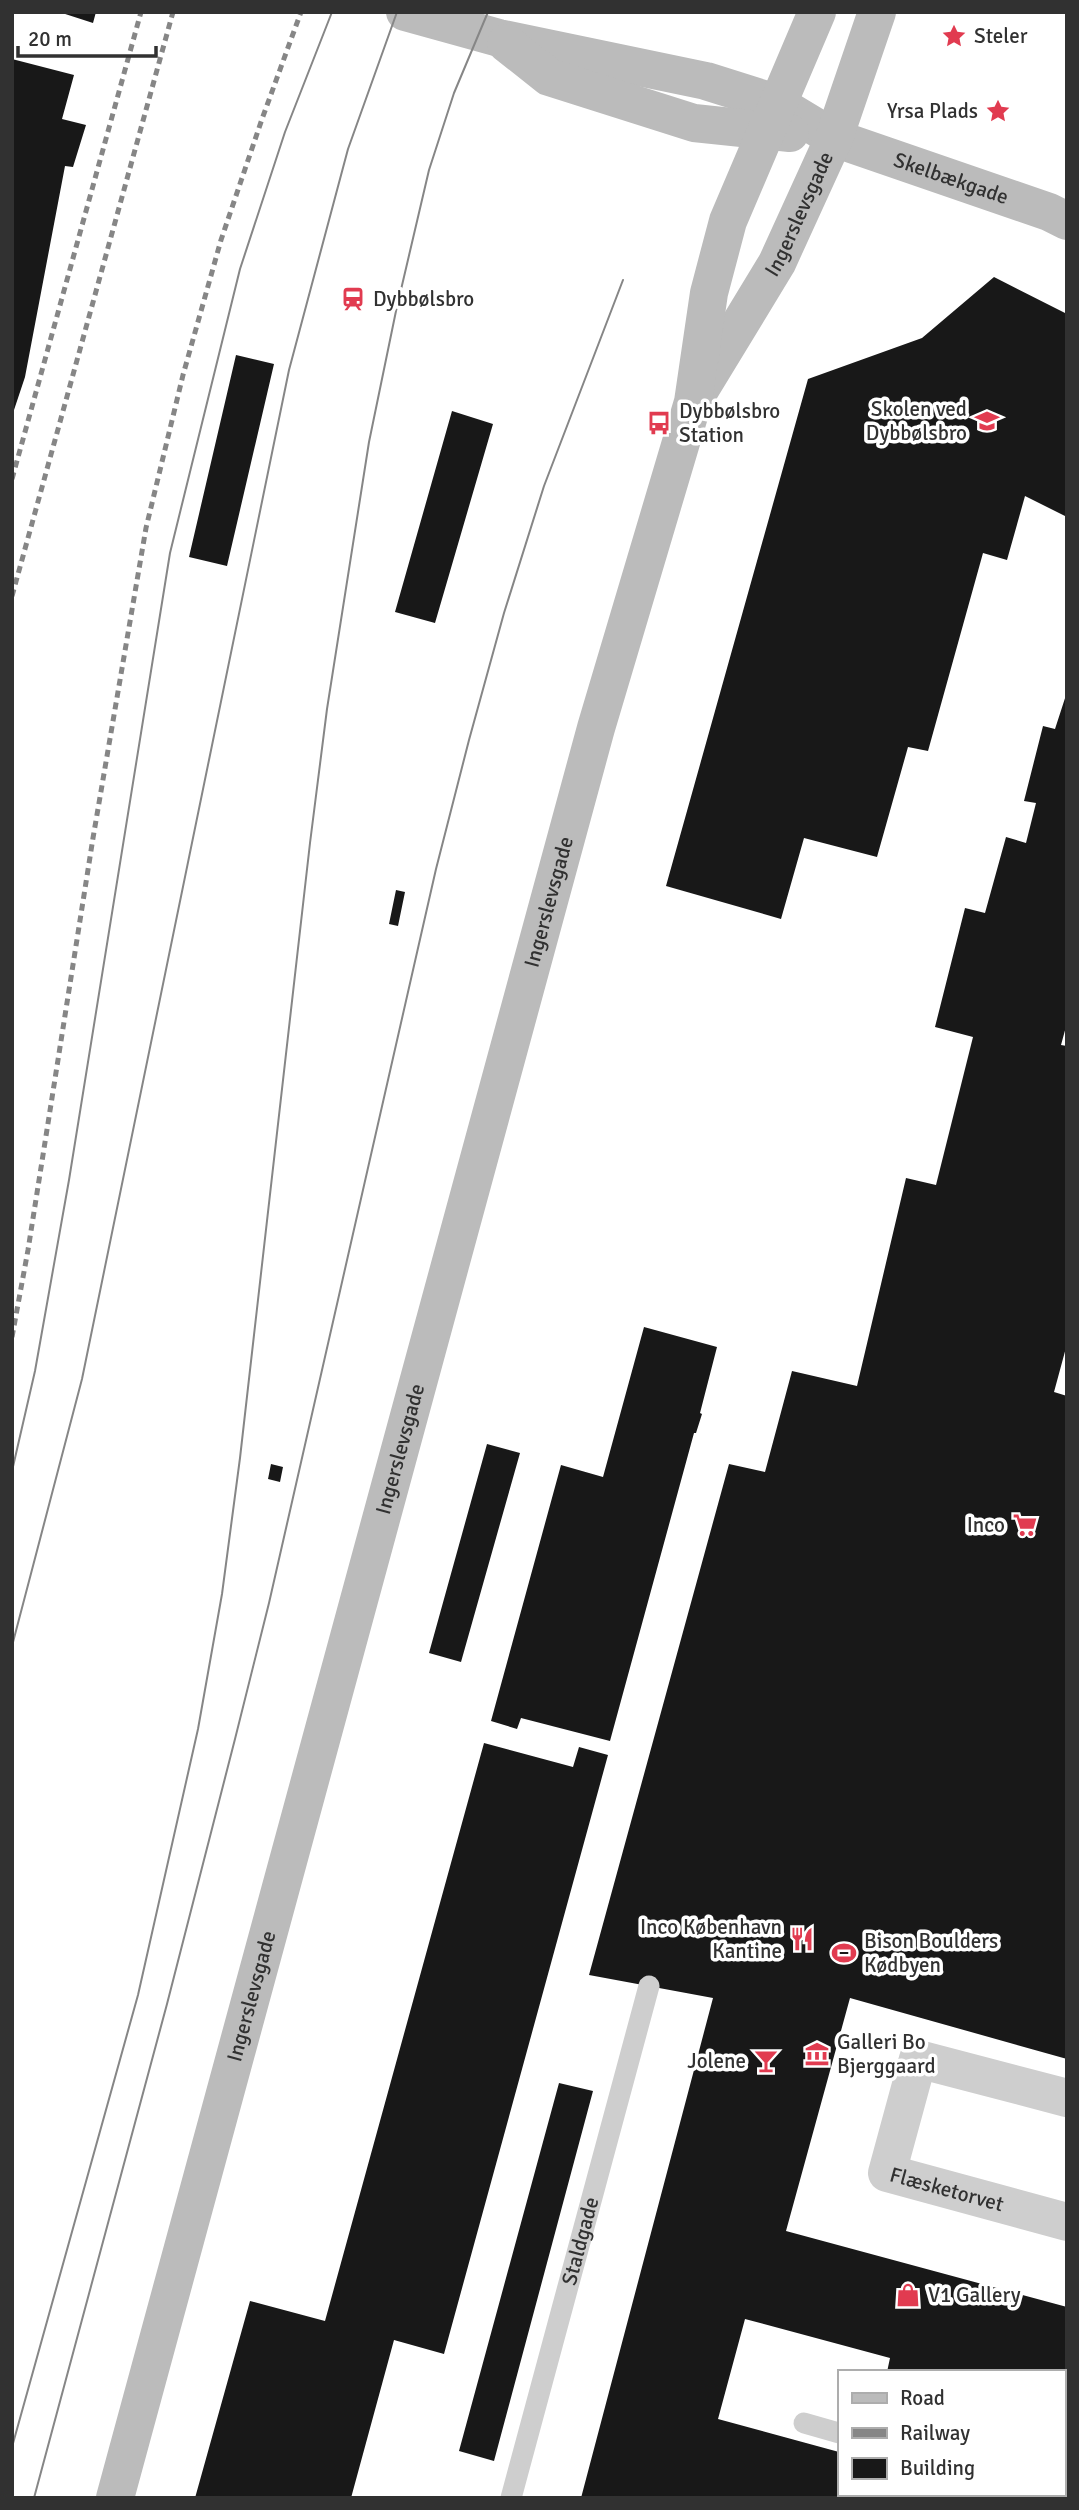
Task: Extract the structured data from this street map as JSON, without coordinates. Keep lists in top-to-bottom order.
{
  "streets": {
    "street": ["Skelbækgade", "Ingerslevsgade", "Flæsketorvet"],
    "lane": ["Staldgade"]
  },
  "crossings": [
    ["Skelbækgade", "Ingerslevsgade"]
  ],
  "places": {
    "place": ["Steler", "Yrsa Plads"],
    "station": ["Dybbølsbro"],
    "school or university": ["Skolen ved Dybbølsbro"],
    "bus stop": ["Dybbølsbro Station"],
    "supermarket": ["Inco"],
    "restaurant": ["Inco København Kantine"],
    "sports": ["Bison Boulders Kødbyen"],
    "museum": ["Galleri Bo Bjerggaard"],
    "bar": ["Jolene"],
    "shop": ["V1 Gallery"]
  },
  "legend": ["Road", "Railway", "Building"],
  "scale_bar": "20 m"
}
